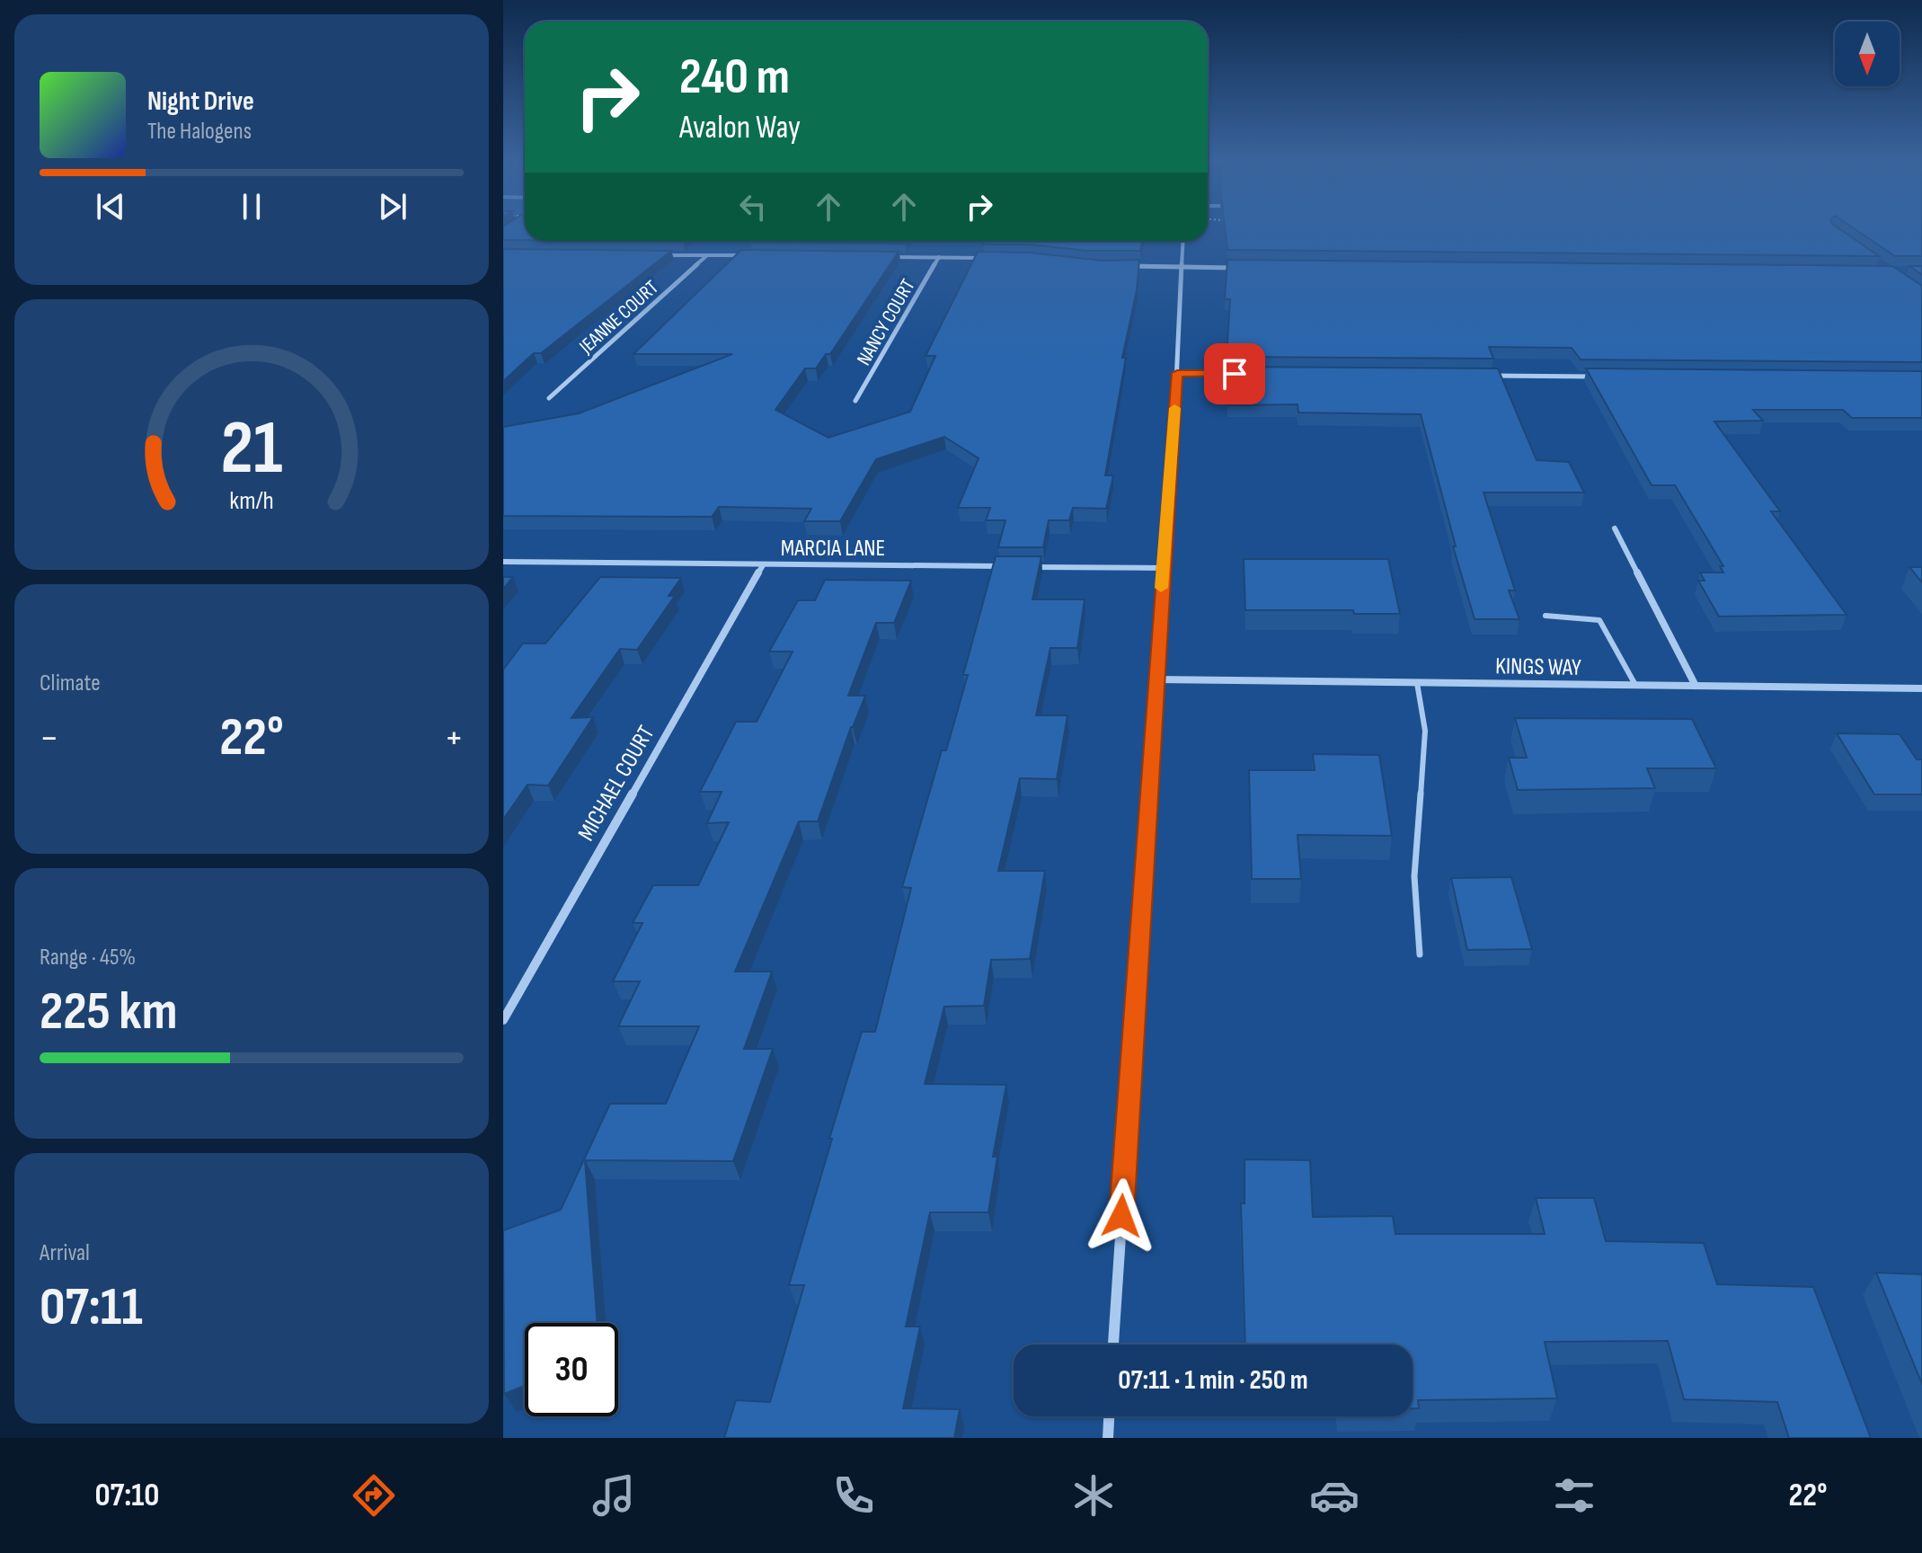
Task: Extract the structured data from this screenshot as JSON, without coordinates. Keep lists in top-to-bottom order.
{
  "streets": {
    "street": [
      "JEANNE COURT",
      "NANCY COURT",
      "MARCIA LANE",
      "KINGS WAY",
      "MICHAEL COURT"
    ]
  },
  "crossings": [
    ["MARCIA LANE", "MICHAEL COURT"]
  ],
  "north": "bottom",
  "page": {
    "turn": ["240 m", "Avalon Way"],
    "song": ["Night Drive", "The Halogens"],
    "tile": [
      "Climate",
      ["Range · 45%", "225 km"],
      ["Arrival", "07:11"]
    ],
    "heat": ["−", "22°", "+"],
    "limit": "30",
    "trip": "07:11 · 1 min · 250 m",
    "tabs": ["07:10", "22°"],
    "gauge": ["21", "km/h"]
  }
}
